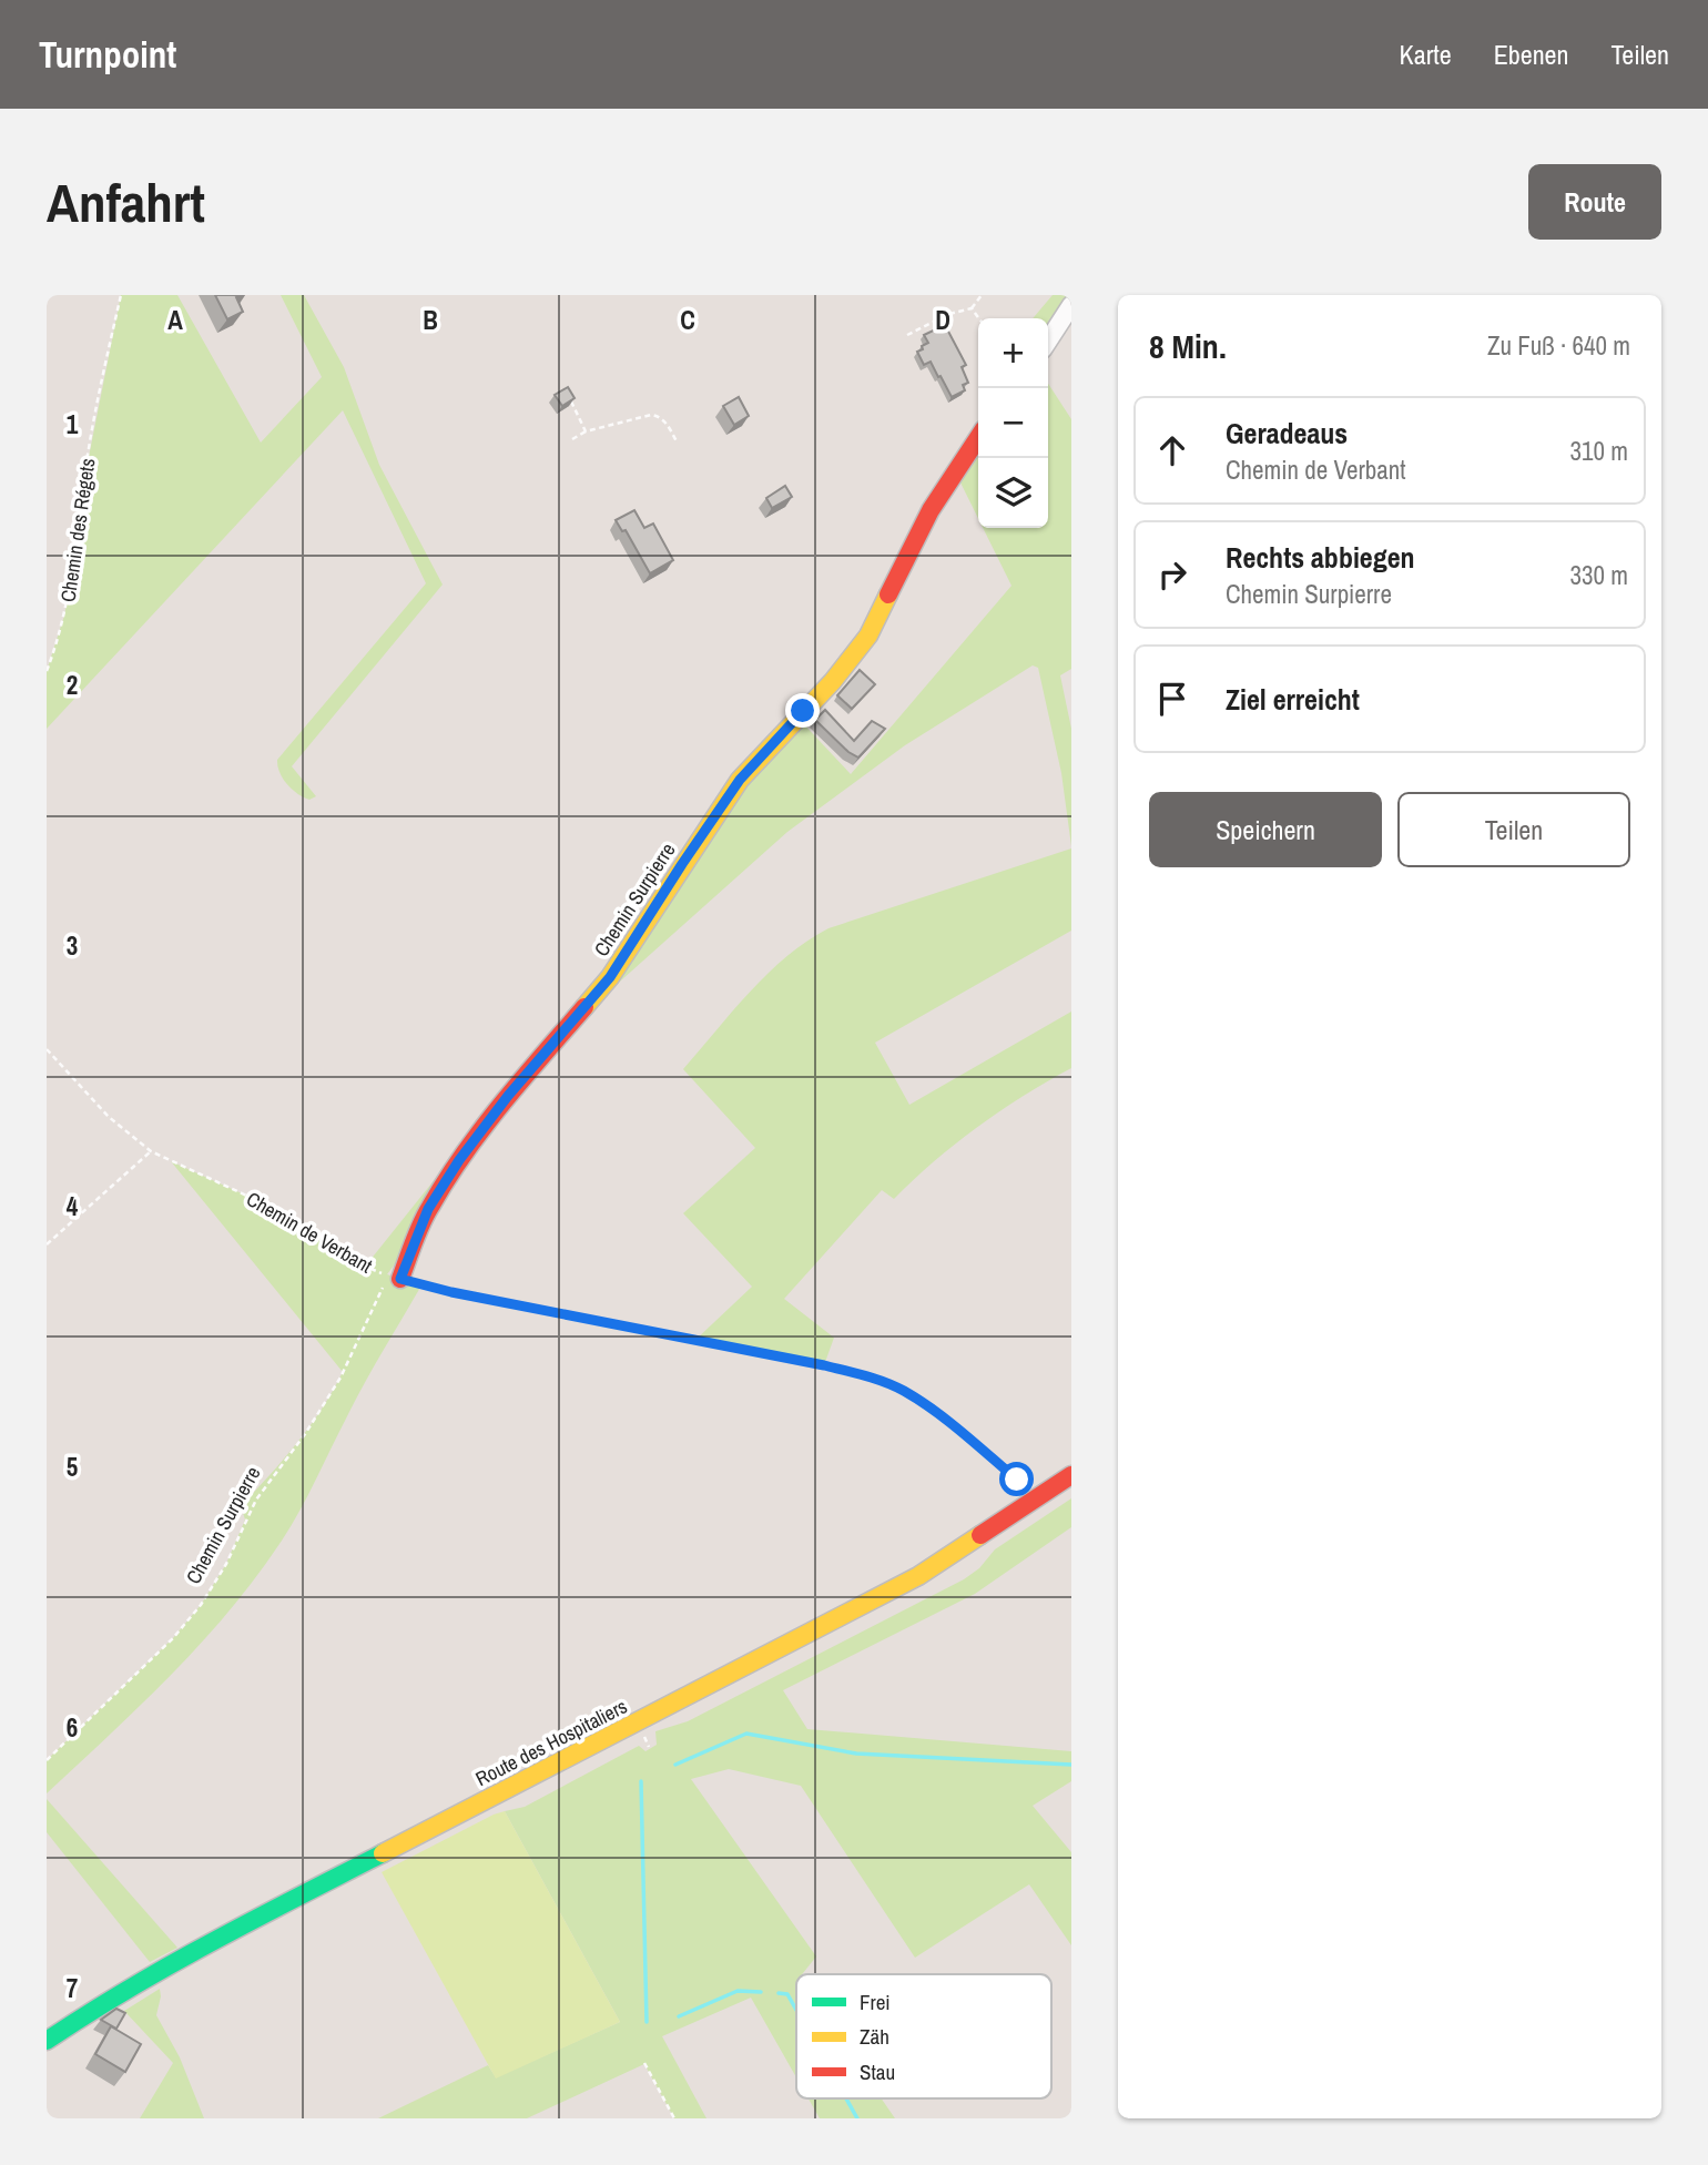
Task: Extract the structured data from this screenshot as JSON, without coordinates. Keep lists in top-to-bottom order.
{
  "streets": {
    "street": ["Chemin Surpierre", "Route des Hospitaliers"],
    "path": ["Chemin des Régets", "Chemin de Verbant"]
  },
  "crossings": [
    ["Chemin Surpierre", "Chemin de Verbant"],
    ["Chemin de Verbant", "Route des Hospitaliers"]
  ],
  "legend": ["Frei", "Zäh", "Stau"],
  "page": {
    "header": "Turnpoint",
    "nav": ["Karte", "Ebenen", "Teilen"],
    "buttons": [
      "Route",
      ["Speichern", "Teilen"]
    ],
    "title": "Anfahrt",
    "heading": ["8 Min.", "Zu Fuß · 640 m"],
    "map_buttons": ["+", "−"],
    "list": [
      ["Geradeaus", "Chemin de Verbant", "310 m"],
      ["Rechts abbiegen", "Chemin Surpierre", "330 m"],
      "Ziel erreicht"
    ]
  },
  "grid": {
    "columns": [
      "A",
      "B",
      "C",
      "D"
    ],
    "rows": [
      "1",
      "2",
      "3",
      "4",
      "5",
      "6",
      "7"
    ]
  }
}
